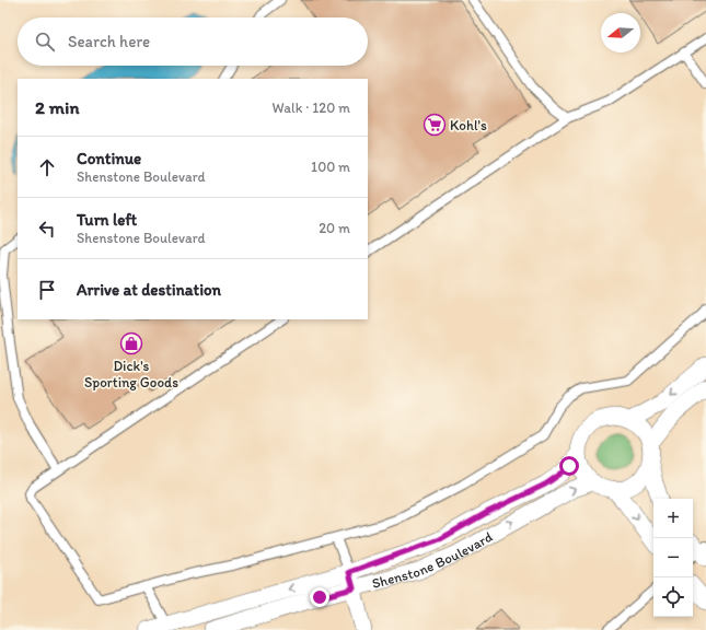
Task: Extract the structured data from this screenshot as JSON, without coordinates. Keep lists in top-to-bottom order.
{
  "streets": {
    "street": ["Shenstone Boulevard"]
  },
  "places": {
    "supermarket": ["Kohl's"],
    "shop": ["Dick's Sporting Goods"]
  },
  "north": "left",
  "page": {
    "search": "Search here",
    "heading": ["2 min", "Walk · 120 m"],
    "list": [
      ["Continue", "Shenstone Boulevard", "100 m"],
      ["Turn left", "Shenstone Boulevard", "20 m"],
      "Arrive at destination"
    ],
    "map_buttons": ["+", "−"]
  }
}
